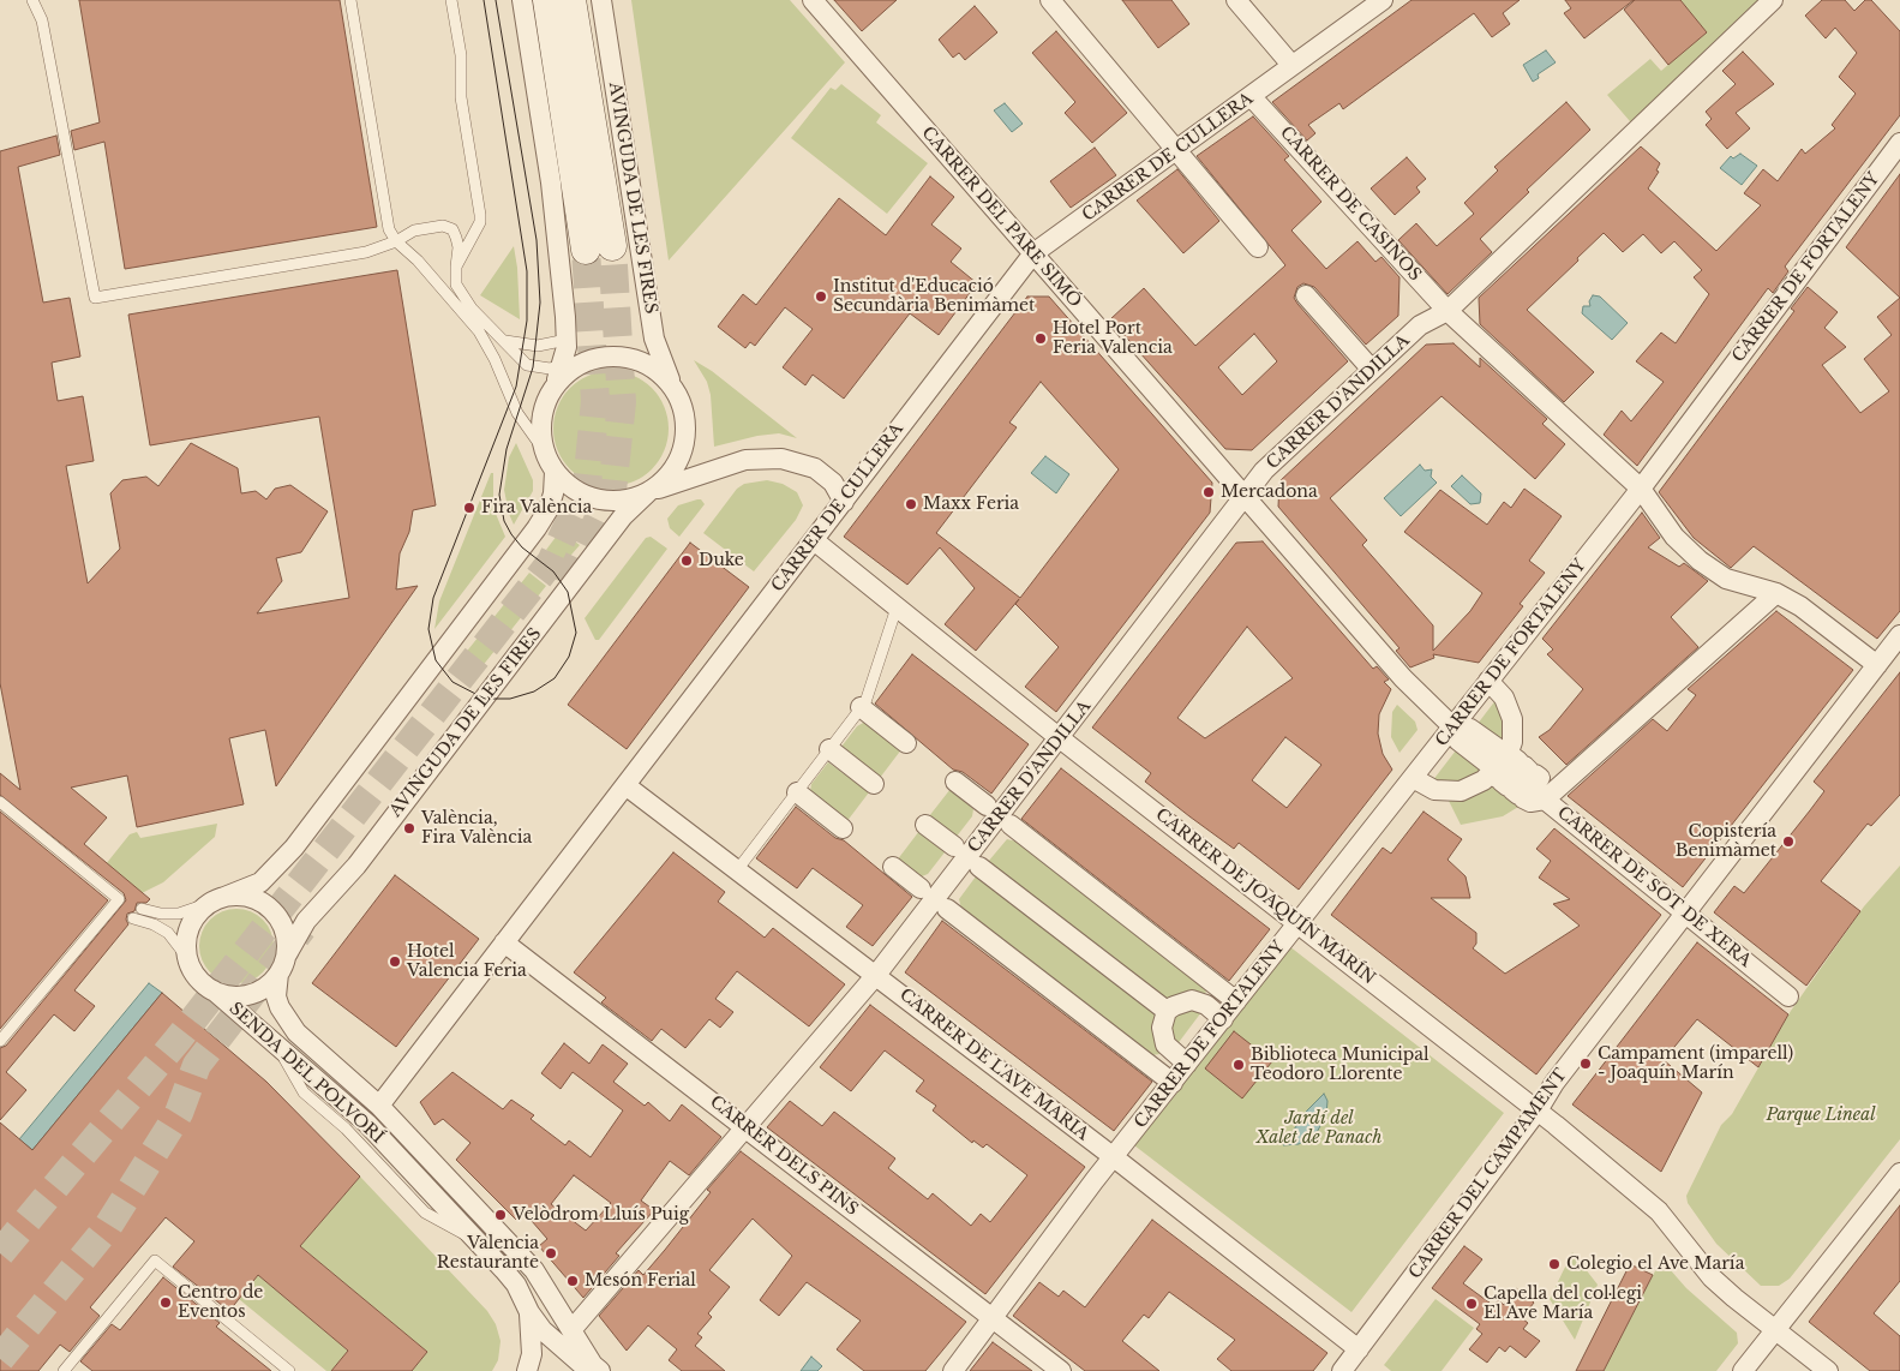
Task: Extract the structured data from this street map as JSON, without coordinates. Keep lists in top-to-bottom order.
{
  "streets": {
    "main road": ["AVINGUDA DE LES FIRES"],
    "street": [
      "CARRER DE CULLERA",
      "CARRER DE CASINOS",
      "CARRER DEL PARE SIMÓ",
      "CARRER DE FORTALENY",
      "CARRER D'ANDILLA",
      "CARRER DE SOT DE XERA",
      "CARRER DE JOAQUÍN MARÍN",
      "CARRER DE L'AVE MARIA",
      "SENDA DEL POLVORÍ",
      "CARRER DELS PINS",
      "CARRER DEL CAMPAMENT"
    ]
  },
  "crossings": [
    ["CARRER DE CULLERA", "CARRER DE CASINOS"],
    ["CARRER DE CULLERA", "CARRER DEL PARE SIMÓ"],
    ["CARRER DE CULLERA", "CARRER DE JOAQUÍN MARÍN"],
    ["CARRER DE CULLERA", "CARRER DE L'AVE MARIA"],
    ["CARRER DE CULLERA", "SENDA DEL POLVORÍ"],
    ["CARRER DE CULLERA", "CARRER DELS PINS"],
    ["AVINGUDA DE LES FIRES", "SENDA DEL POLVORÍ"],
    ["CARRER DE CASINOS", "CARRER DE FORTALENY"],
    ["CARRER DE CASINOS", "CARRER D'ANDILLA"],
    ["CARRER DE CASINOS", "CARRER DEL CAMPAMENT"],
    ["CARRER DEL PARE SIMÓ", "CARRER DE FORTALENY"],
    ["CARRER DEL PARE SIMÓ", "CARRER D'ANDILLA"],
    ["CARRER DE FORTALENY", "CARRER DE JOAQUÍN MARÍN"],
    ["CARRER DE FORTALENY", "CARRER DE L'AVE MARIA"],
    ["CARRER DE FORTALENY", "CARRER DELS PINS"],
    ["CARRER D'ANDILLA", "CARRER DE JOAQUÍN MARÍN"],
    ["CARRER D'ANDILLA", "CARRER DE L'AVE MARIA"],
    ["CARRER D'ANDILLA", "SENDA DEL POLVORÍ"],
    ["CARRER D'ANDILLA", "CARRER DELS PINS"],
    ["CARRER DE SOT DE XERA", "CARRER DEL CAMPAMENT"],
    ["CARRER DE JOAQUÍN MARÍN", "CARRER DEL CAMPAMENT"],
    ["CARRER DE L'AVE MARIA", "CARRER DEL CAMPAMENT"]
  ],
  "parks": ["Parque Lineal", "Jardí del Xalet de Panach"],
  "places": [
    "Institut d'Educació Secundària Benimàmet",
    "Hotel Port Feria Valencia",
    "Mercadona",
    "Maxx Feria",
    "Fira València",
    "Duke",
    "València, Fira València",
    "Copistería Benimàmet",
    "Hotel Valencia Feria",
    "Campament (imparell) - Joaquín Marín",
    "Biblioteca Municipal Teodoro Llorente",
    "Velòdrom Lluís Puig",
    "Valencia Restaurante",
    "Colegio el Ave María",
    "Mesón Ferial",
    "Centro de Eventos",
    "Capella del col·legi El Ave María"
  ]
}
